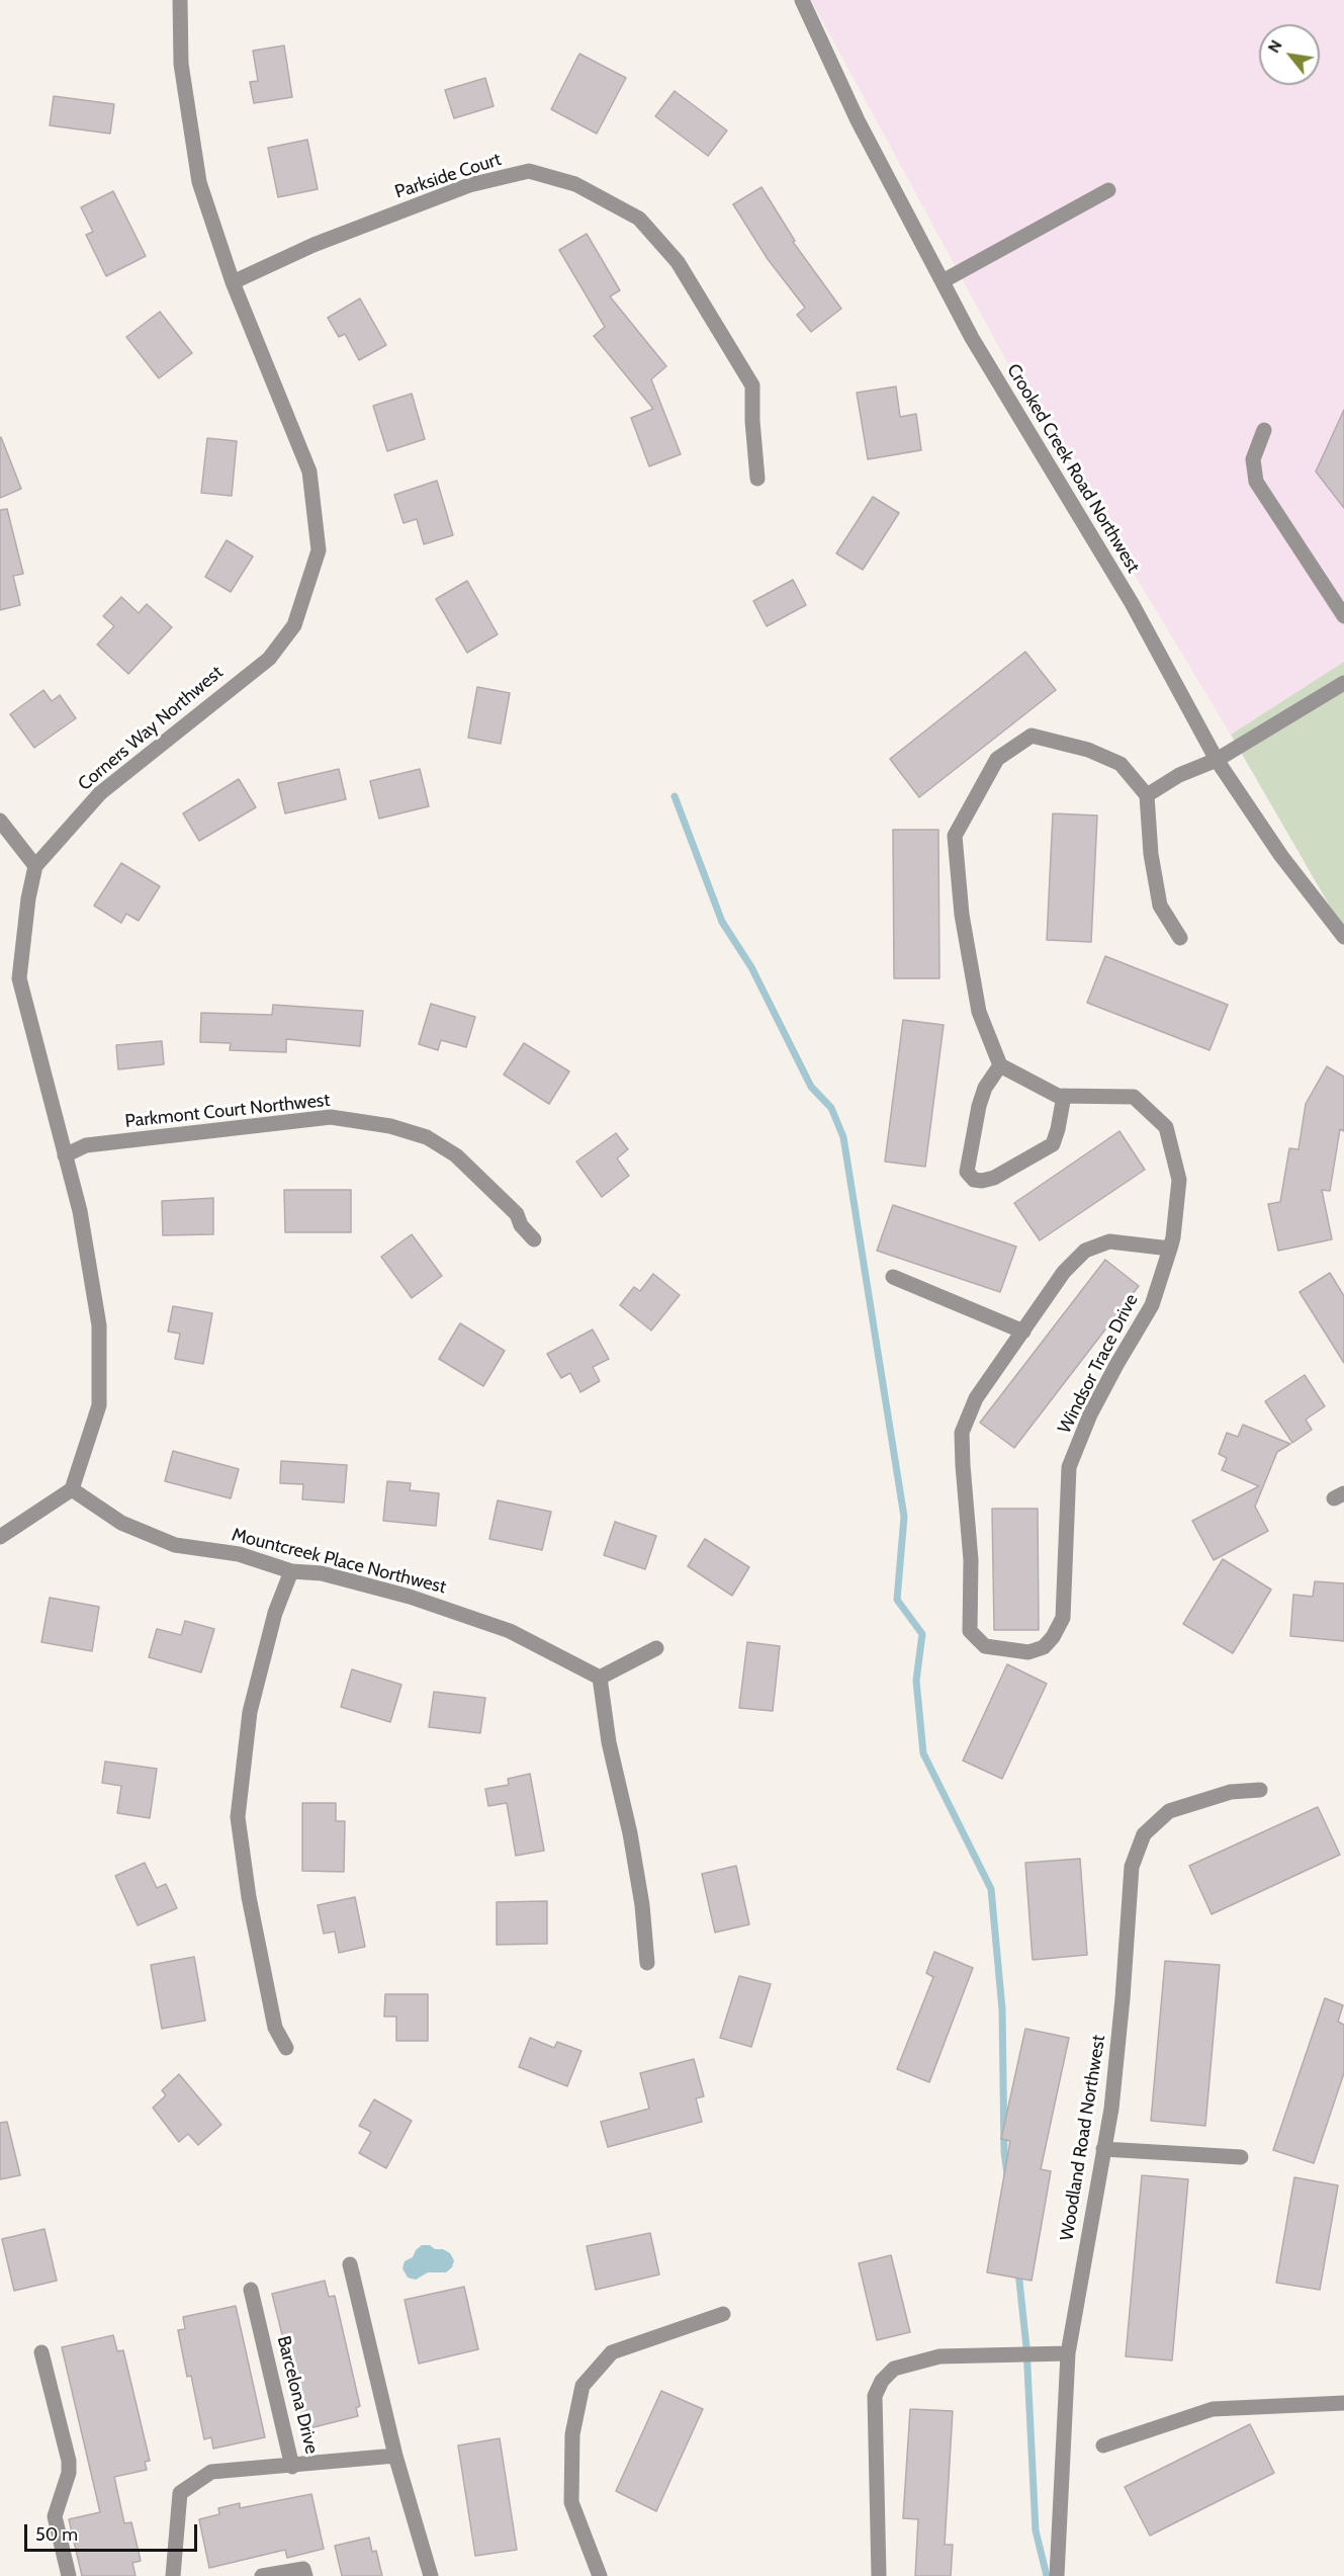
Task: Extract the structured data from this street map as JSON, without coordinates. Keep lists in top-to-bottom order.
{
  "streets": {
    "street": [
      "Parkside Court",
      "Crooked Creek Road Northwest",
      "Corners Way Northwest",
      "Parkmont Court Northwest",
      "Windsor Trace Drive",
      "Mountcreek Place Northwest",
      "Woodland Road Northwest",
      "Barcelona Drive"
    ]
  },
  "crossings": [
    ["Parkside Court", "Corners Way Northwest"],
    ["Corners Way Northwest", "Parkmont Court Northwest"],
    ["Corners Way Northwest", "Mountcreek Place Northwest"]
  ],
  "scale_bar": "50 m",
  "north": "top left"
}
